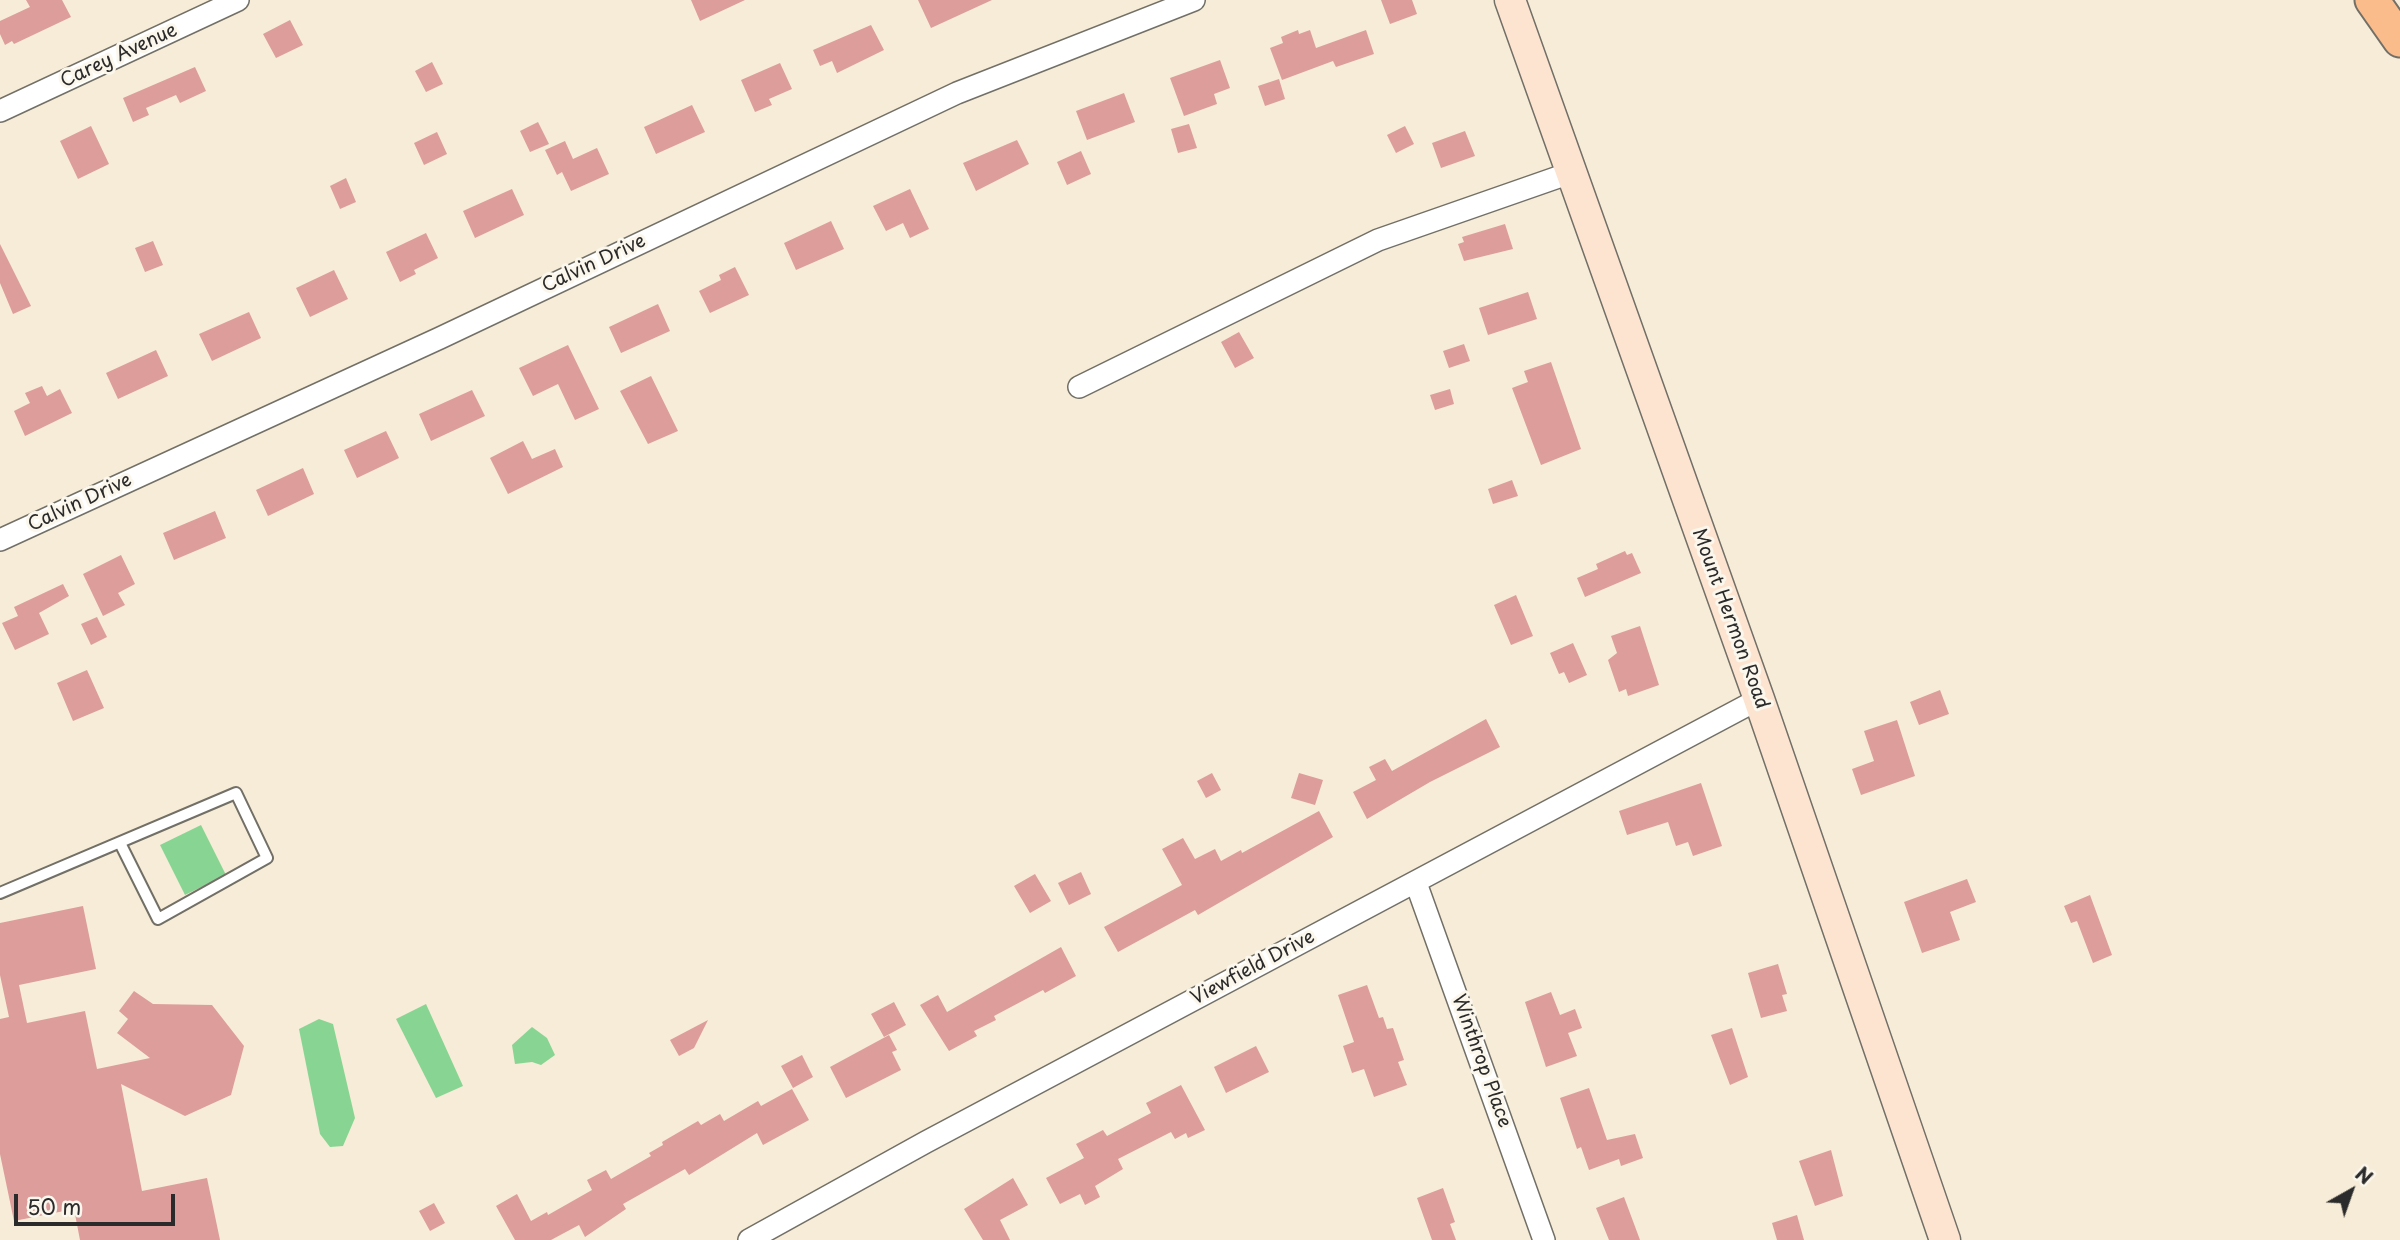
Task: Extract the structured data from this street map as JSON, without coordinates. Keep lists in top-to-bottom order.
{
  "streets": {
    "main road": ["Mount Hermon Road"],
    "street": [
      "Carey Avenue",
      "Calvin Drive",
      "Viewfield Drive",
      "Winthrop Place"
    ]
  },
  "crossings": [
    ["Mount Hermon Road", "Viewfield Drive"],
    ["Viewfield Drive", "Winthrop Place"]
  ],
  "scale_bar": "50 m",
  "north": "top right"
}
